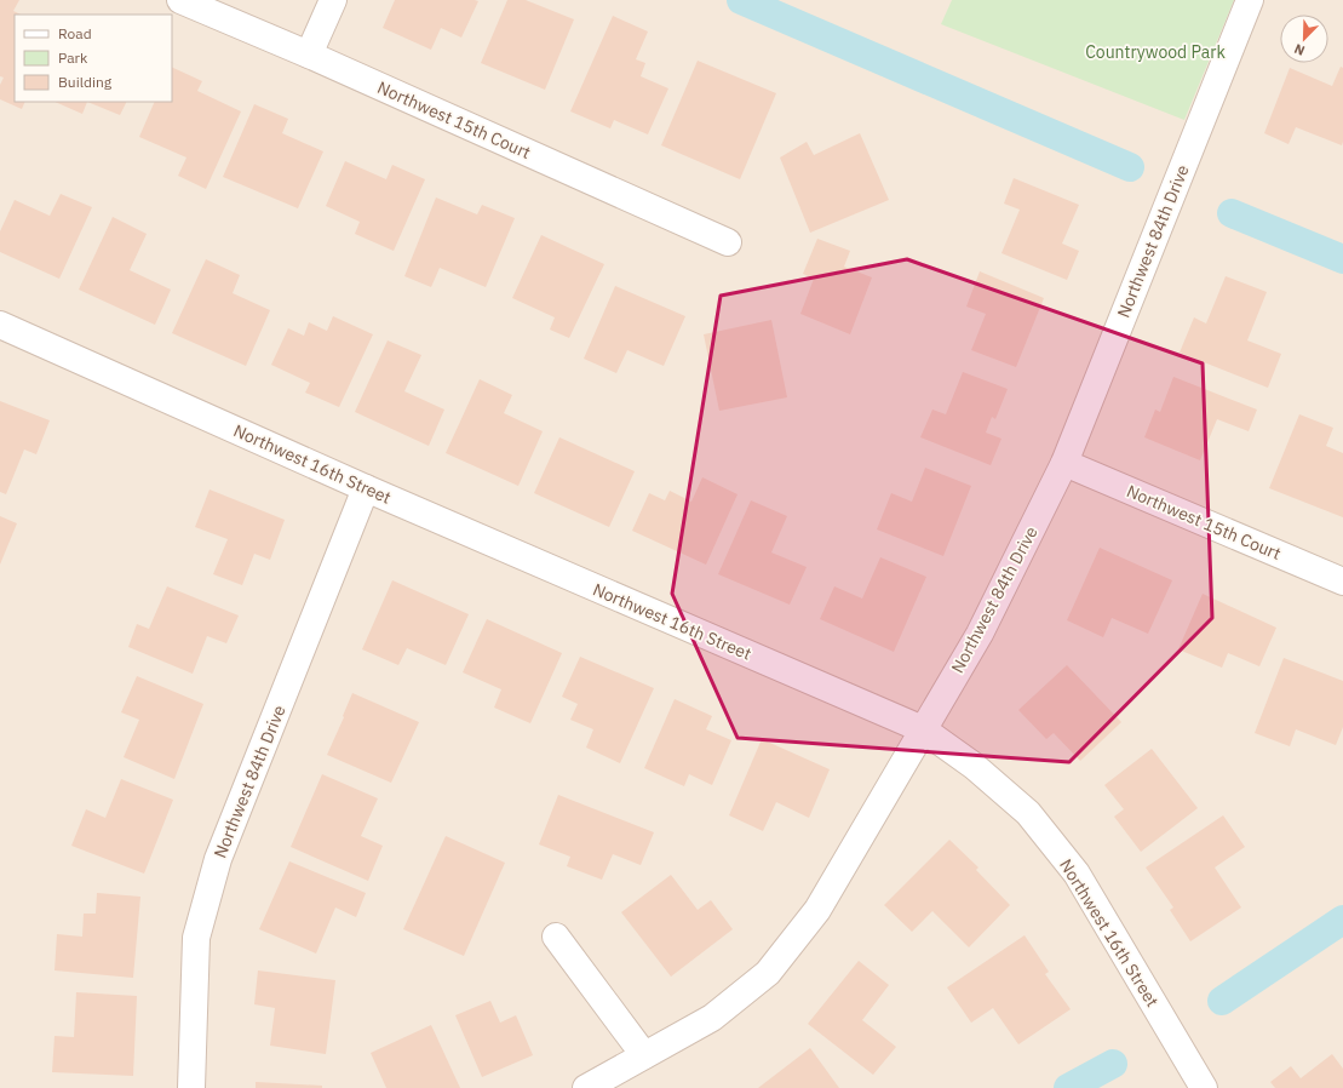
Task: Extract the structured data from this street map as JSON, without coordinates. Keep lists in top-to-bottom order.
{
  "streets": {
    "street": ["Northwest 15th Court", "Northwest 84th Drive", "Northwest 16th Street"]
  },
  "crossings": [
    ["Northwest 15th Court", "Northwest 84th Drive"],
    ["Northwest 84th Drive", "Northwest 16th Street"]
  ],
  "parks": ["Countrywood Park"],
  "legend": ["Road", "Park", "Building"],
  "north": "bottom left"
}
